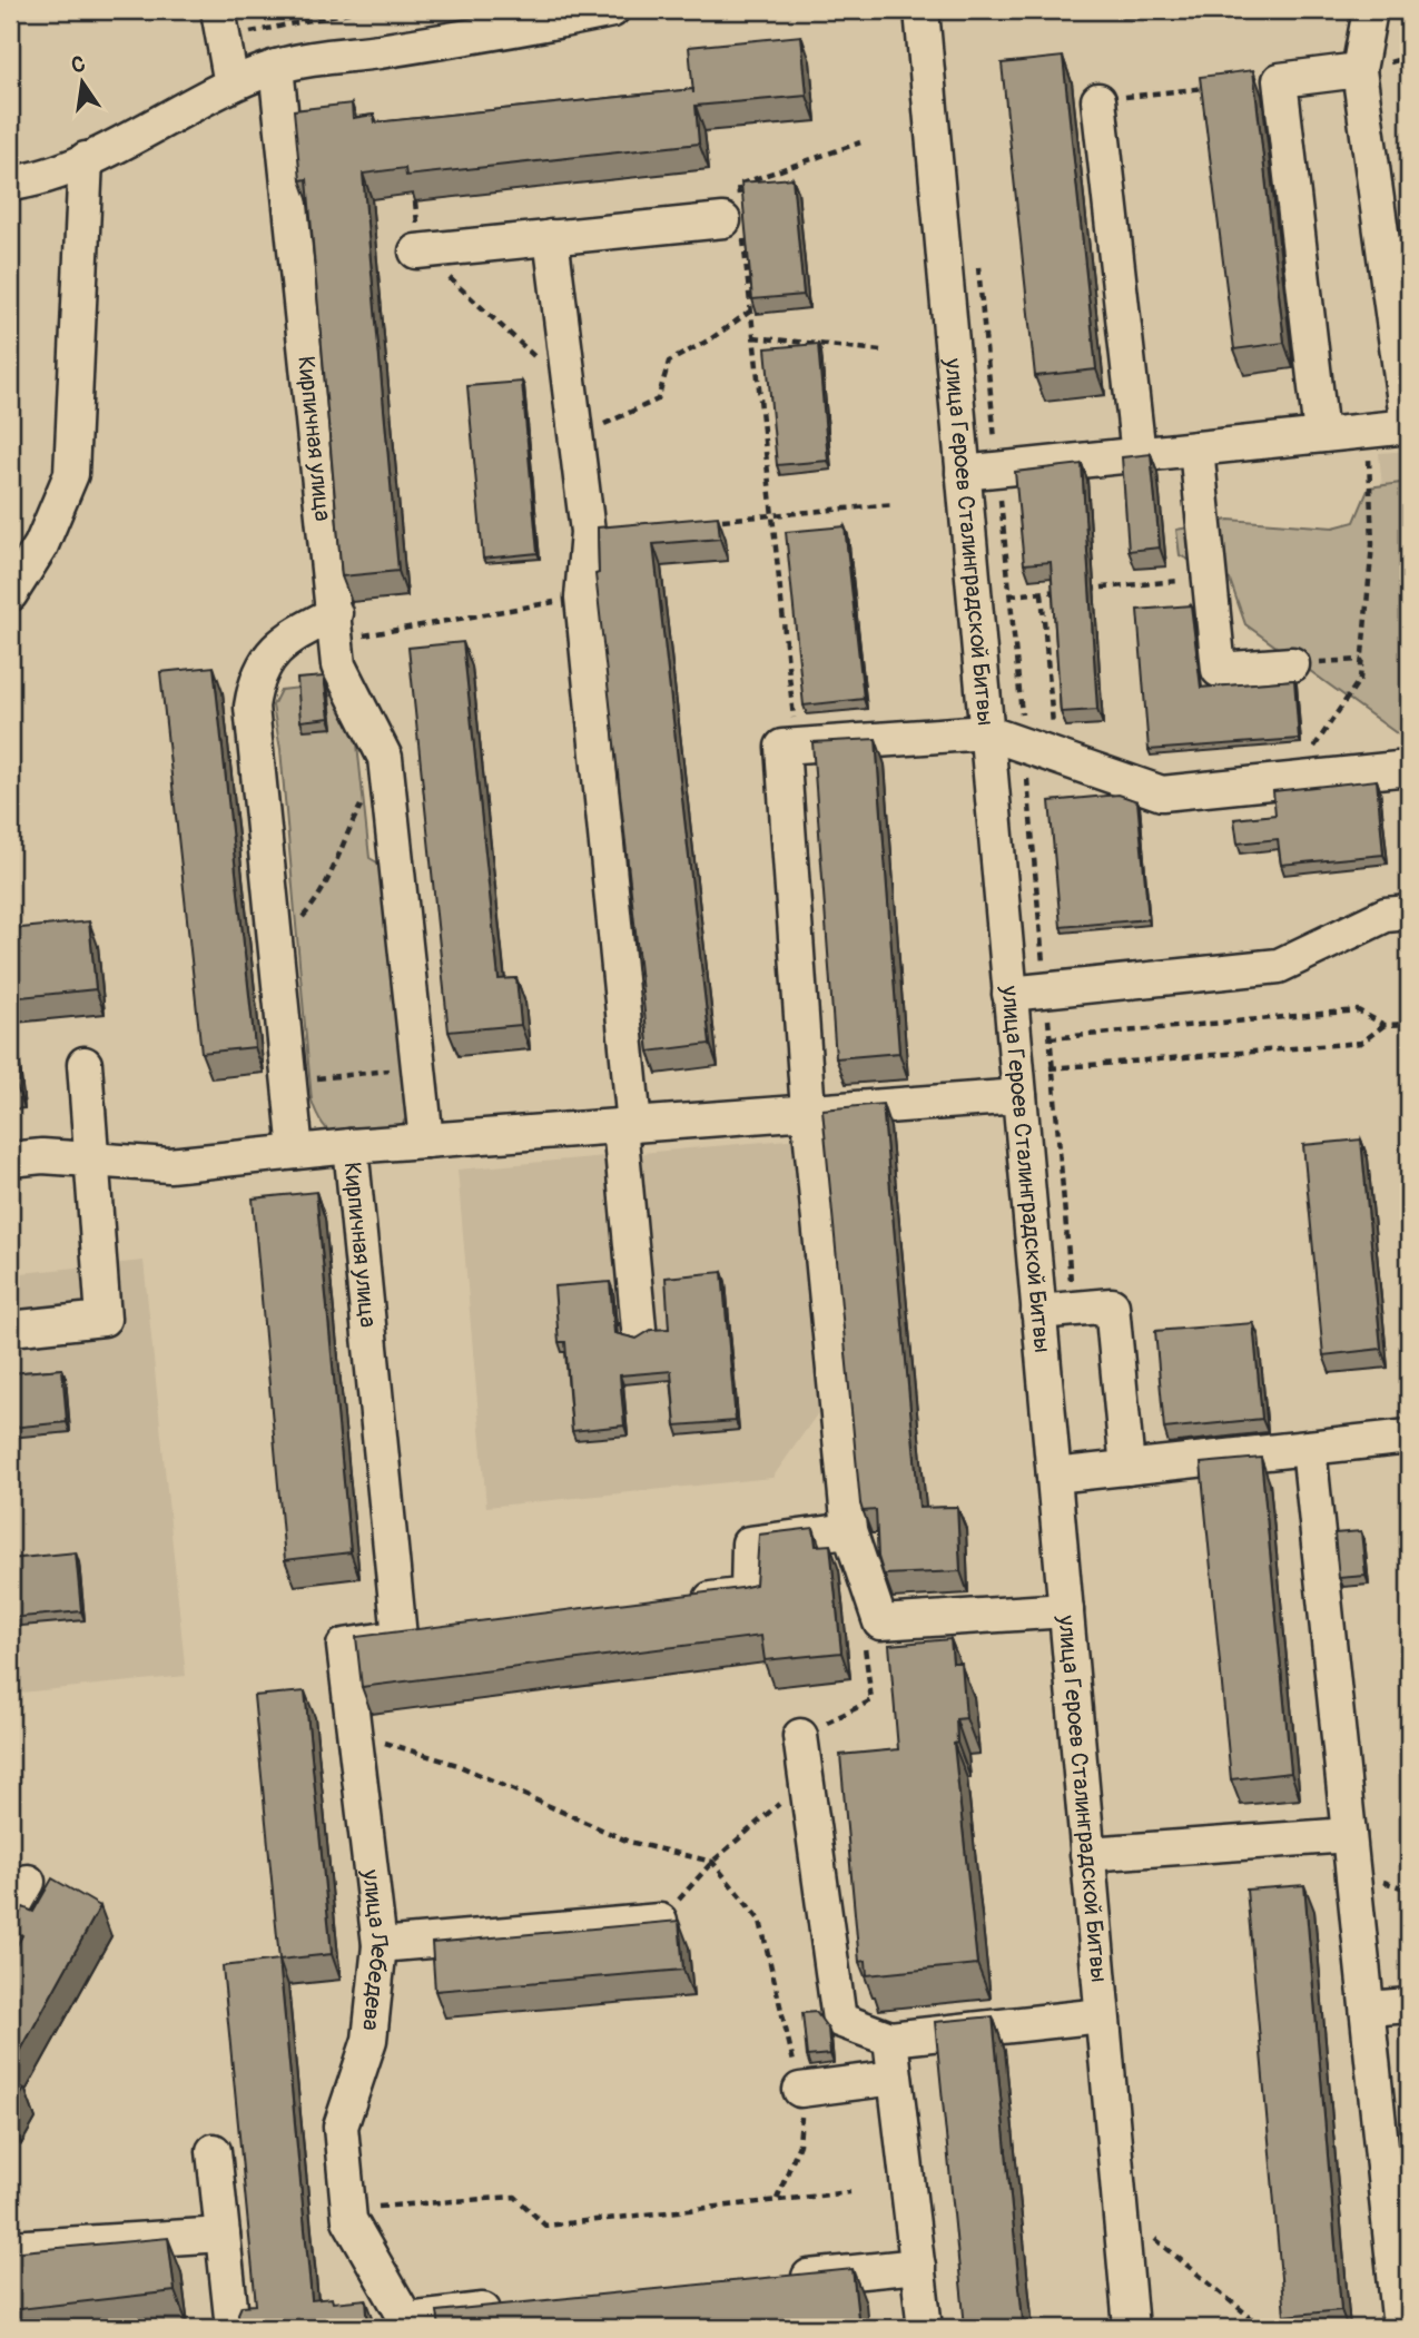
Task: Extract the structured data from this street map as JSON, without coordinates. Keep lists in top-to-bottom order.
{
  "streets": {
    "street": ["Кирпичная улица", "улица Героев Сталинградской Битвы", "улица Лебедева"]
  },
  "crossings": [
    ["Кирпичная улица", "улица Лебедева"]
  ],
  "north": "top"
}
